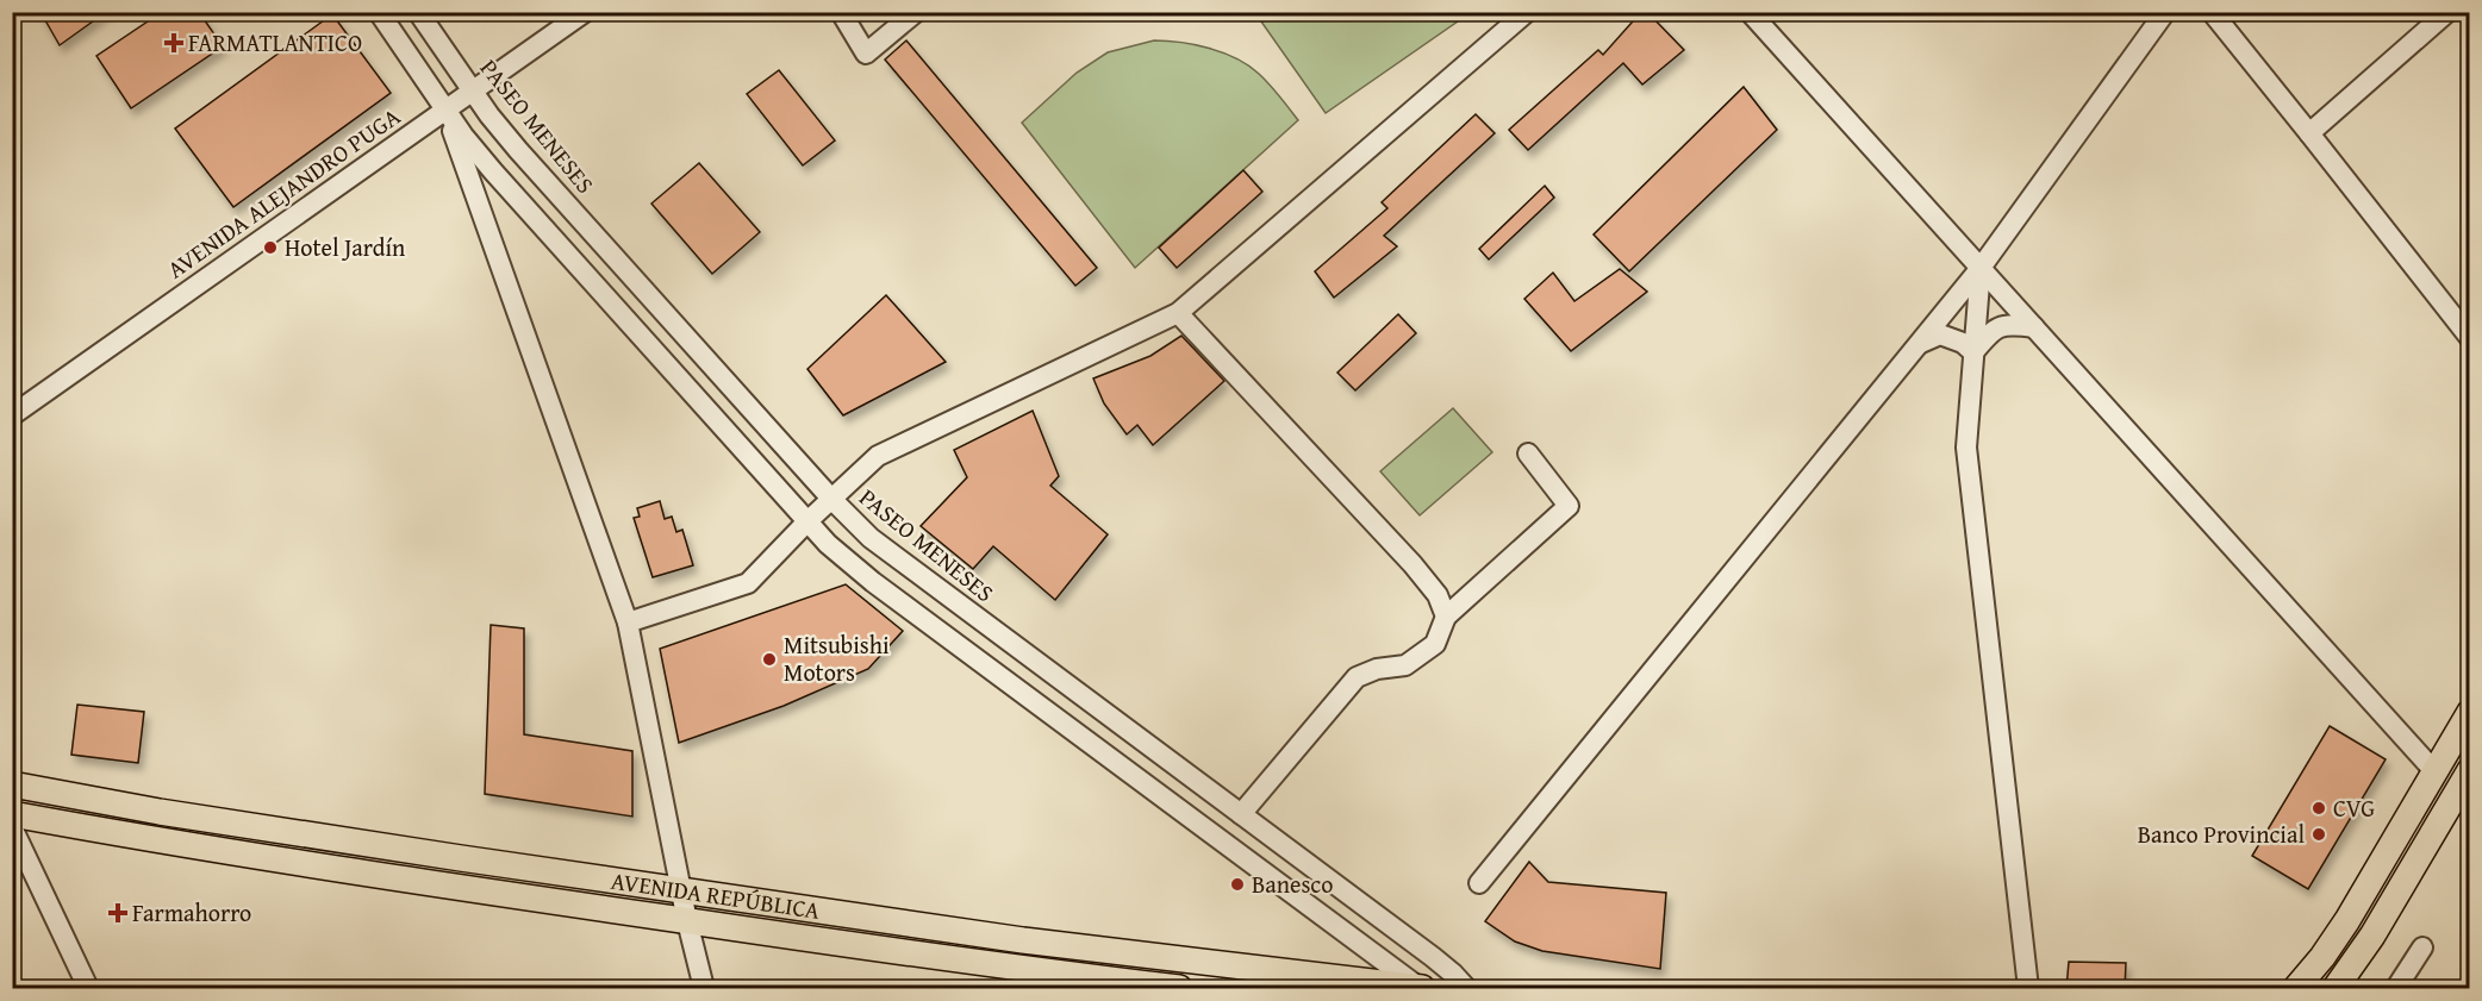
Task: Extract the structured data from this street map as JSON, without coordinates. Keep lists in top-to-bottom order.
{
  "streets": {
    "main road": ["AVENIDA REPÚBLICA"],
    "street": ["PASEO MENESES", "AVENIDA ALEJANDRO PUGA"]
  },
  "crossings": [
    ["PASEO MENESES", "AVENIDA ALEJANDRO PUGA"]
  ],
  "places": {
    "health": ["FARMATLANTICO", "Farmahorro"],
    "other": [
      "Hotel Jardín",
      "Mitsubishi Motors",
      "CVG",
      "Banco Provincial",
      "Banesco"
    ]
  }
}
